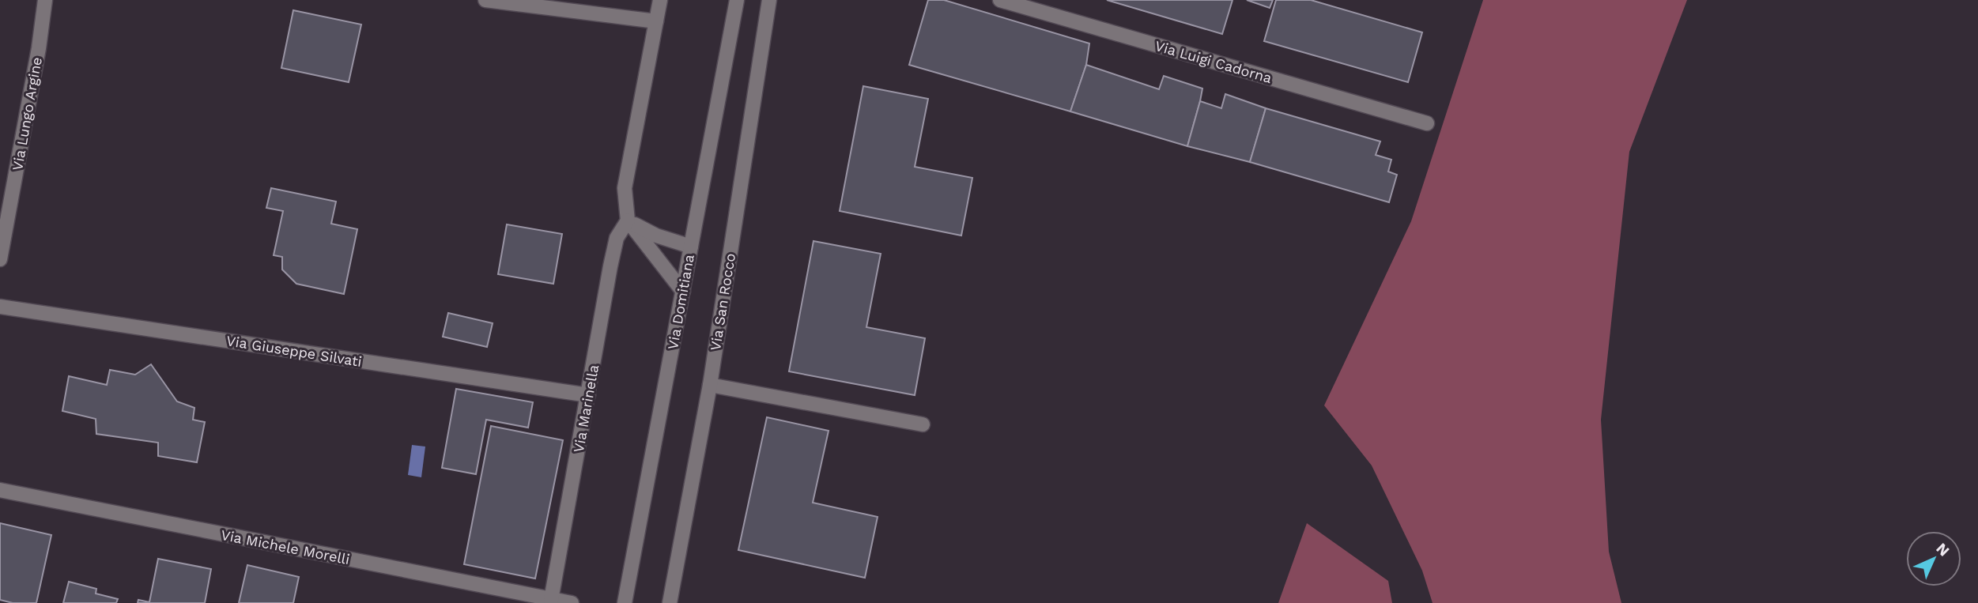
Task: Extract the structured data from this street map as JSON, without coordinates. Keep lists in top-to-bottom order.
{
  "streets": {
    "street": [
      "Via Luigi Cadorna",
      "Via Lungo Argine",
      "Via Domitiana",
      "Via San Rocco",
      "Via Giuseppe Silvati",
      "Via Marinella",
      "Via Michele Morelli"
    ]
  },
  "crossings": [
    ["Via Giuseppe Silvati", "Via Marinella"],
    ["Via Marinella", "Via Michele Morelli"]
  ],
  "north": "top right"
}
